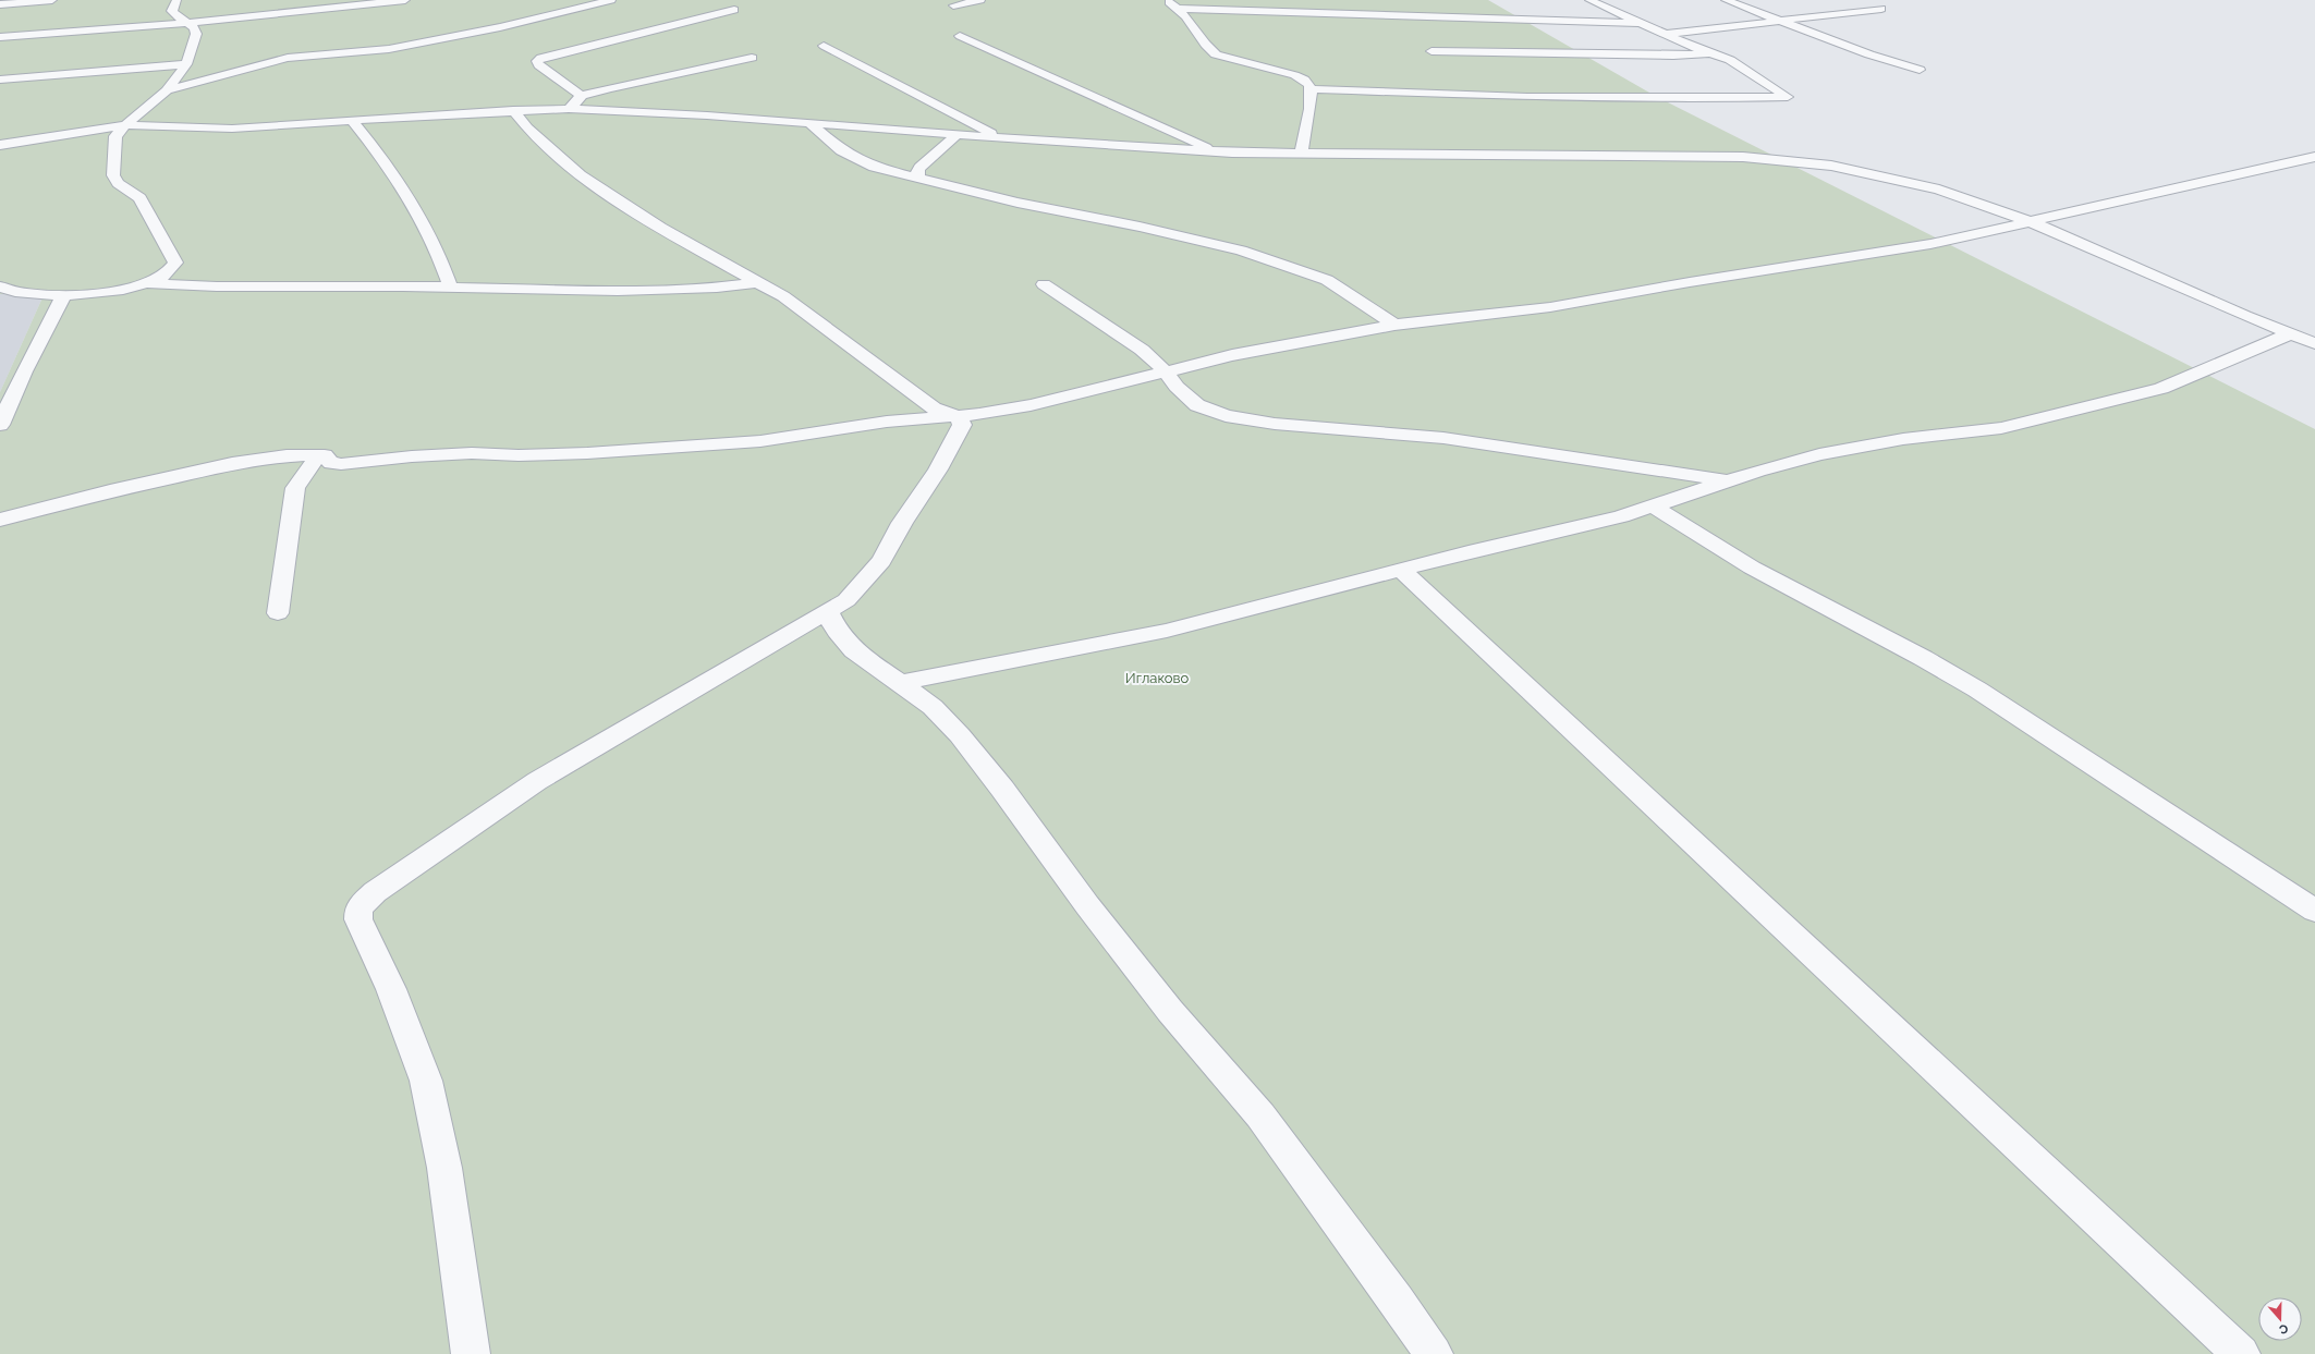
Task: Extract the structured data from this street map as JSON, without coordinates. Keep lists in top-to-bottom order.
{
  "parks": ["Иглаково"],
  "north": "bottom"
}
